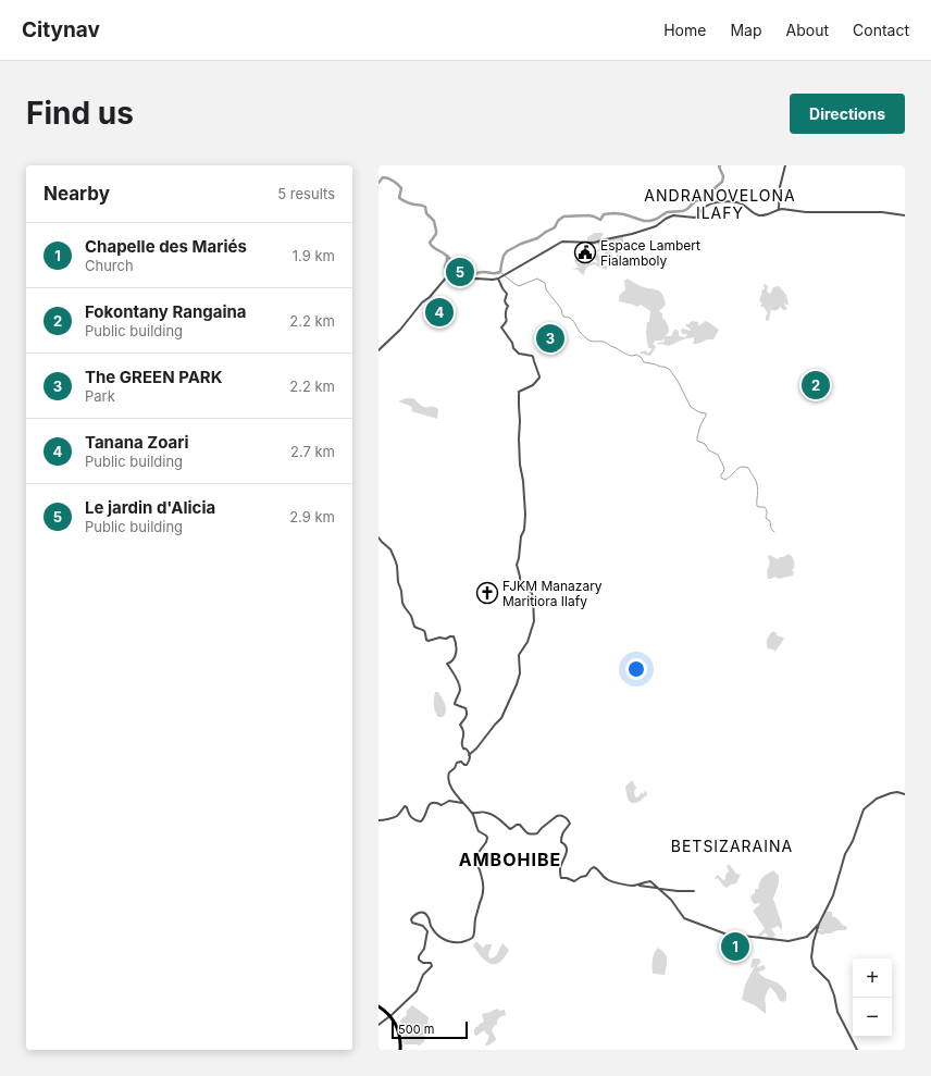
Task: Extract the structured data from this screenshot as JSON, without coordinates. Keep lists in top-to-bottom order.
{
  "districts": ["ANDRANOVELONA ILAFY", "BETSIZARAINA", "AMBOHIBE"],
  "places": {
    "public building": ["Espace Lambert Fialamboly"],
    "church": ["FJKM Manazary Maritiora Ilafy"]
  },
  "scale_bar": "500 m",
  "page": {
    "header": "Citynav",
    "nav": [
      "Home",
      "Map",
      "About",
      "Contact"
    ],
    "buttons": "Directions",
    "title": "Find us",
    "heading": ["Nearby", "5 results"],
    "list": [
      {
        "mark": "1",
        "name": "Chapelle des Mariés",
        "note": "Church",
        "value": "1.9 km"
      },
      {
        "mark": "2",
        "name": "Fokontany Rangaina",
        "note": "Public building",
        "value": "2.2 km"
      },
      {
        "mark": "3",
        "name": "The GREEN PARK",
        "note": "Park",
        "value": "2.2 km"
      },
      {
        "mark": "4",
        "name": "Tanana Zoari",
        "note": "Public building",
        "value": "2.7 km"
      },
      {
        "mark": "5",
        "name": "Le jardin d'Alicia",
        "note": "Public building",
        "value": "2.9 km"
      }
    ],
    "pins": [
      "5",
      "4",
      "3",
      "2",
      "1"
    ],
    "map_buttons": ["+", "−"],
    "scale": "500 m"
  }
}
